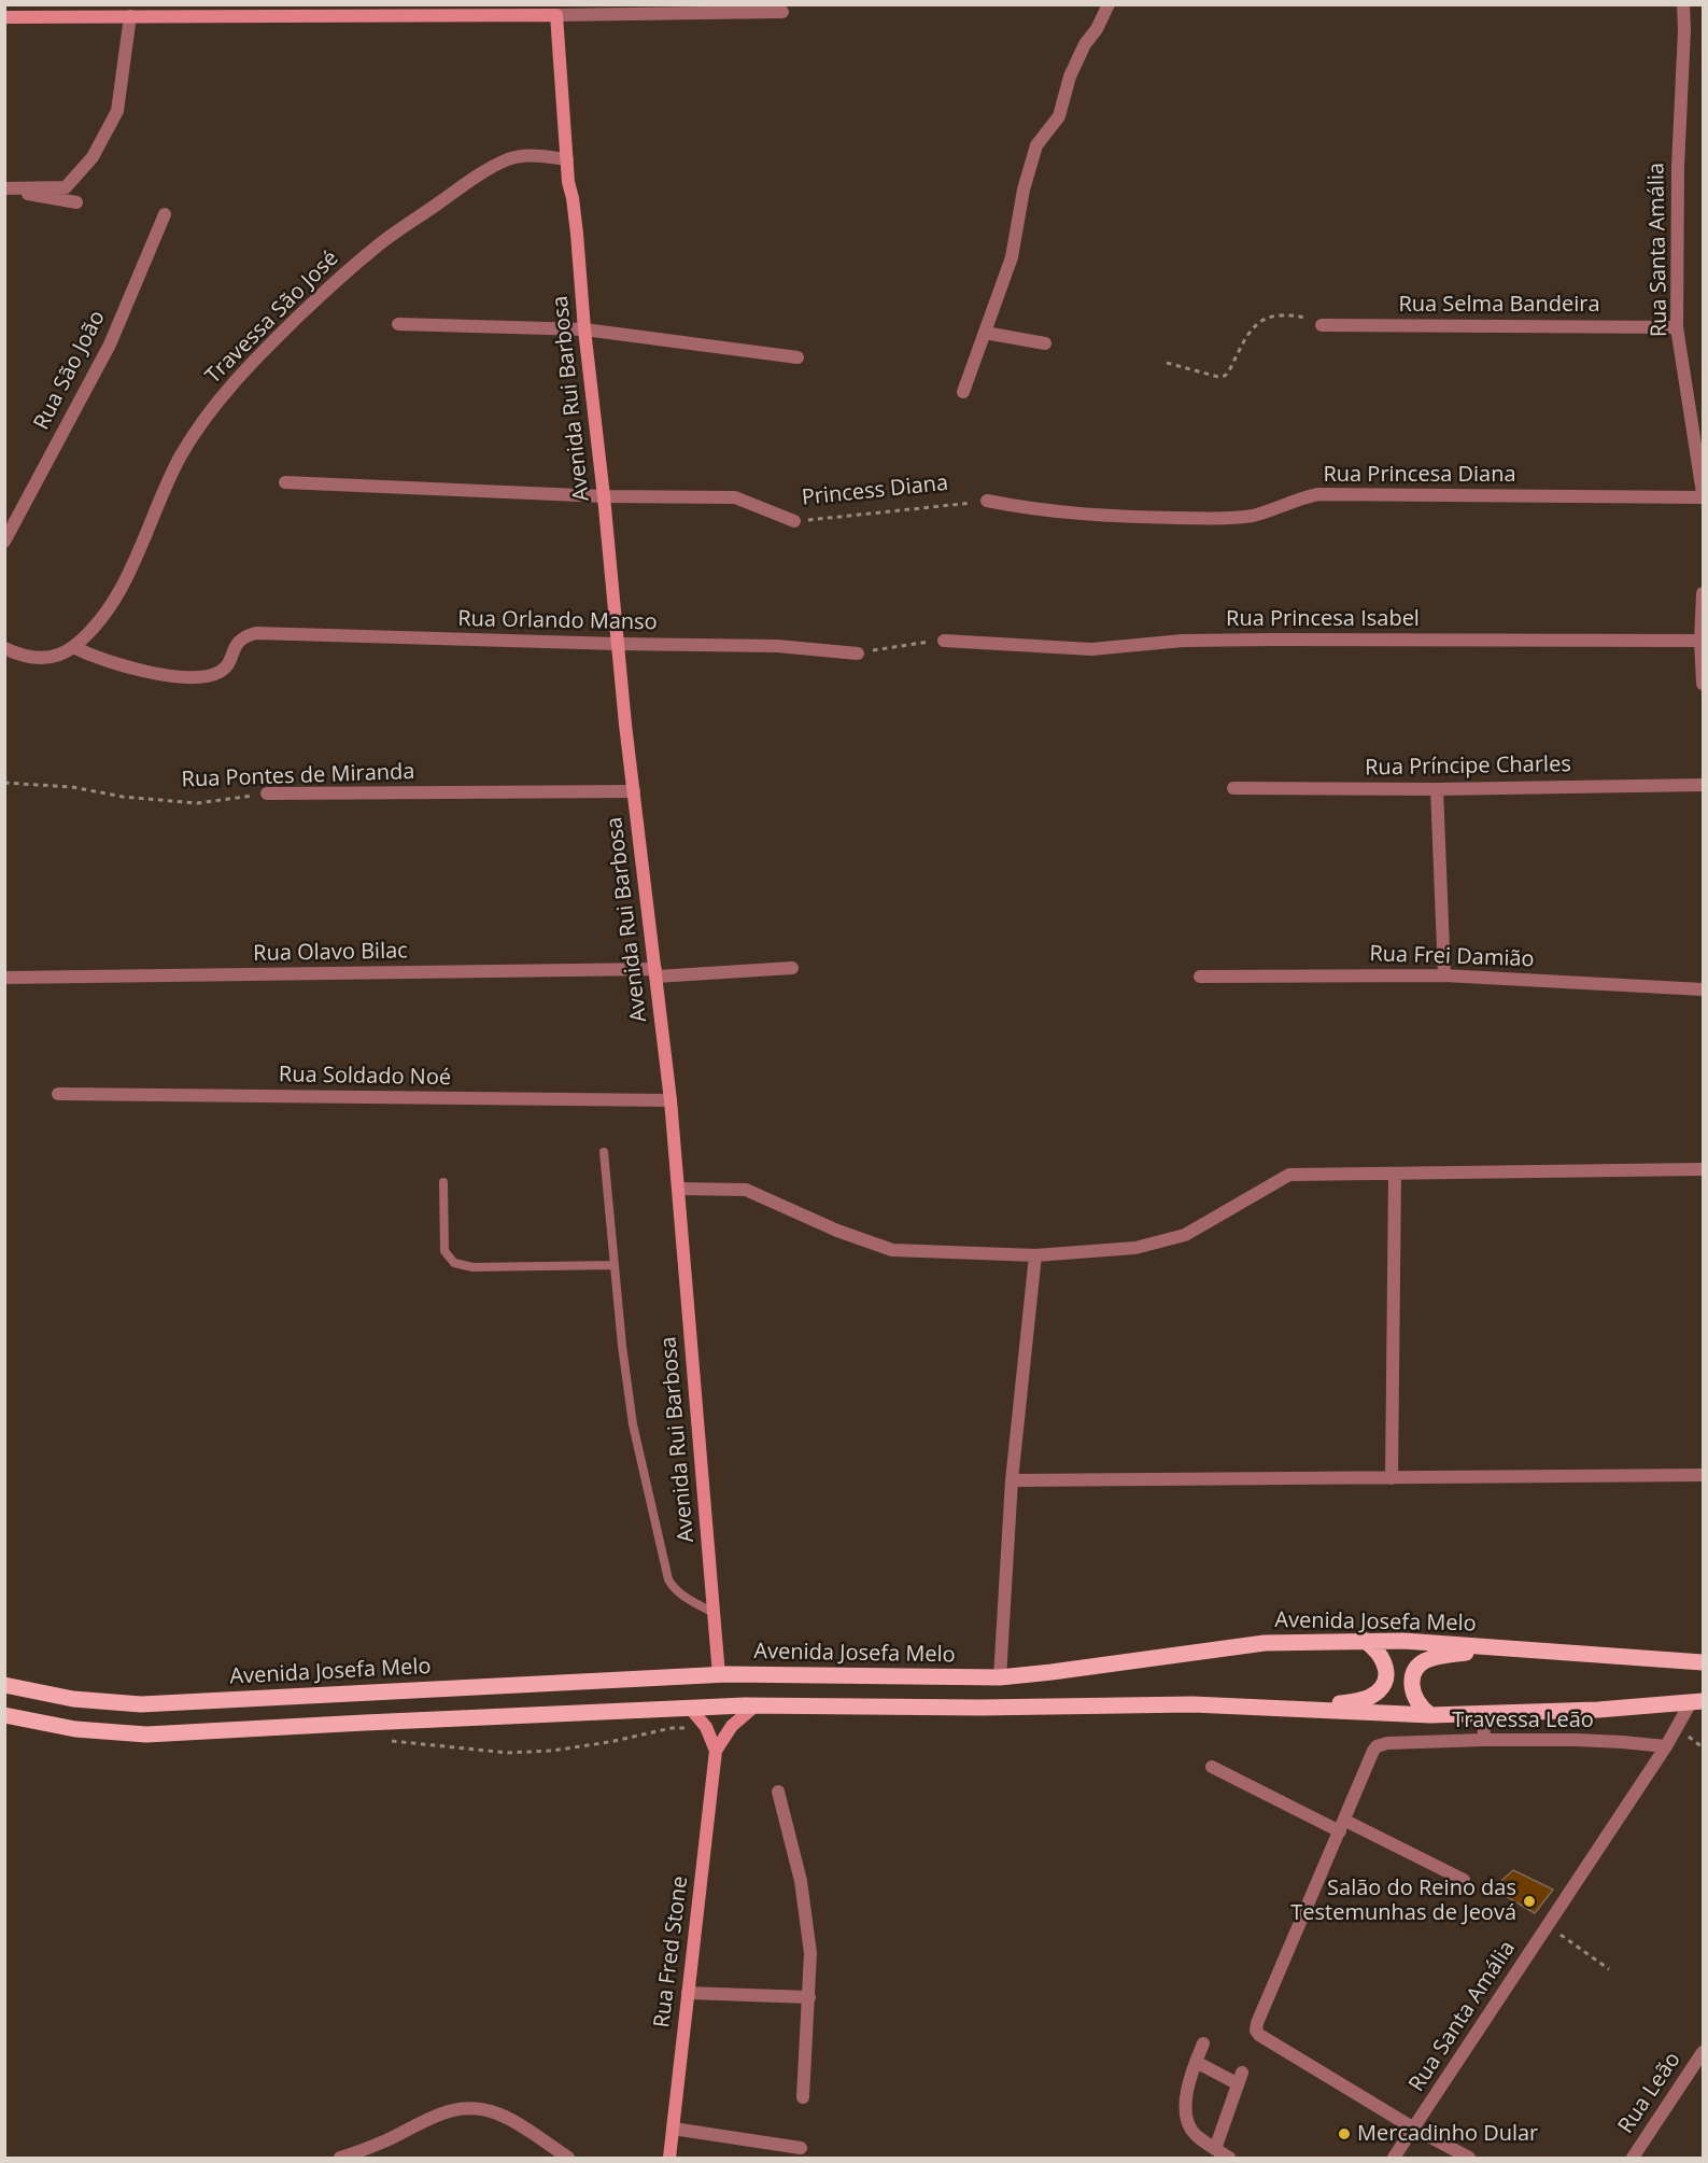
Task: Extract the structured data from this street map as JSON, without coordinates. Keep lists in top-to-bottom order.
{
  "streets": {
    "main road": ["Avenida Josefa Melo"],
    "street": [
      "Rua Santa Amália",
      "Rua Selma Bandeira",
      "Travessa São José",
      "Rua São João",
      "Avenida Rui Barbosa",
      "Rua Princesa Diana",
      "Princess Diana",
      "Rua Princesa Isabel",
      "Rua Orlando Manso",
      "Rua Príncipe Charles",
      "Rua Pontes de Miranda",
      "Rua Olavo Bilac",
      "Rua Frei Damião",
      "Rua Soldado Noé",
      "Travessa Leão",
      "Rua Fred Stone",
      "Rua Leão"
    ]
  },
  "crossings": [
    ["Rua Santa Amália", "Rua Selma Bandeira"],
    ["Rua Santa Amália", "Rua Princesa Diana"],
    ["Rua Santa Amália", "Travessa Leão"],
    ["Travessa São José", "Avenida Rui Barbosa"],
    ["Travessa São José", "Rua Orlando Manso"],
    ["Avenida Rui Barbosa", "Princess Diana"],
    ["Avenida Rui Barbosa", "Rua Orlando Manso"],
    ["Avenida Rui Barbosa", "Rua Pontes de Miranda"],
    ["Avenida Rui Barbosa", "Rua Olavo Bilac"],
    ["Avenida Rui Barbosa", "Rua Soldado Noé"],
    ["Avenida Rui Barbosa", "Avenida Josefa Melo"],
    ["Rua Princesa Diana", "Princess Diana"]
  ],
  "places": ["Salão do Reino das Testemunhas de Jeová", "Mercadinho Dular"]
}
